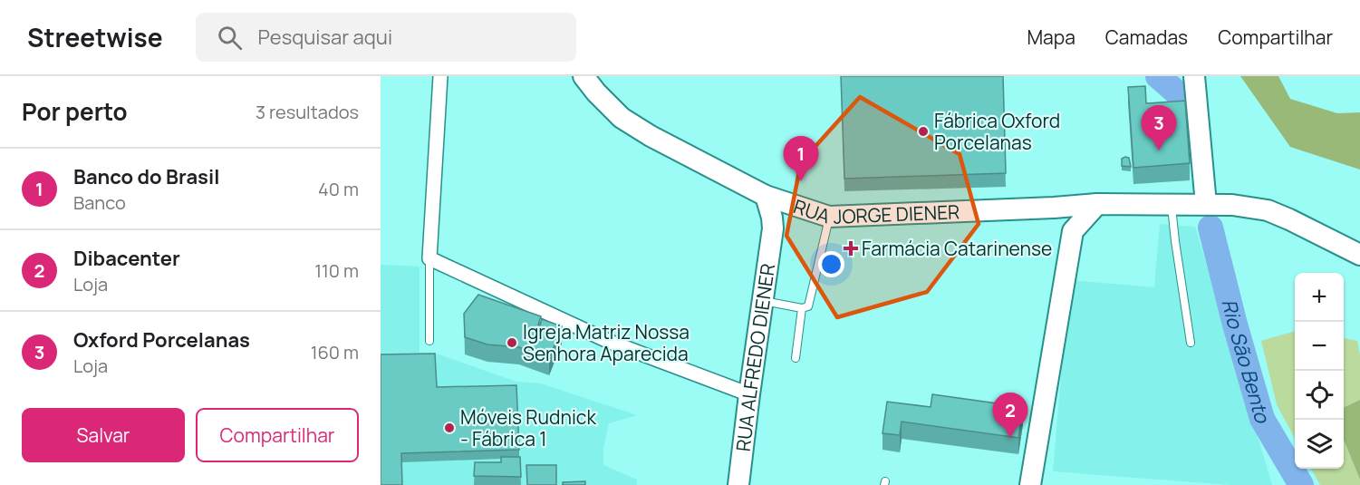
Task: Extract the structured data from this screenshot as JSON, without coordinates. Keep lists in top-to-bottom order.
{
  "streets": {
    "street": ["RUA JORGE DIENER", "RUA ALFREDO DIENER"]
  },
  "crossings": [
    ["RUA JORGE DIENER", "RUA ALFREDO DIENER"]
  ],
  "water": ["Rio São Bento"],
  "places": {
    "other": ["Fábrica Oxford Porcelanas", "Igreja Matriz Nossa Senhora Aparecida", "Móveis Rudnick - Fábrica 1"],
    "health": ["Farmácia Catarinense"]
  },
  "page": {
    "header": "Streetwise",
    "search": "Pesquisar aqui",
    "nav": ["Mapa", "Camadas", "Compartilhar"],
    "heading": ["Por perto", "3 resultados"],
    "pins": ["3", "1", "2"],
    "list": [
      {
        "mark": "1",
        "name": "Banco do Brasil",
        "note": "Banco",
        "value": "40 m"
      },
      {
        "mark": "2",
        "name": "Dibacenter",
        "note": "Loja",
        "value": "110 m"
      },
      {
        "mark": "3",
        "name": "Oxford Porcelanas",
        "note": "Loja",
        "value": "160 m"
      }
    ],
    "map_buttons": ["+", "−"],
    "buttons": ["Salvar", "Compartilhar"]
  }
}
